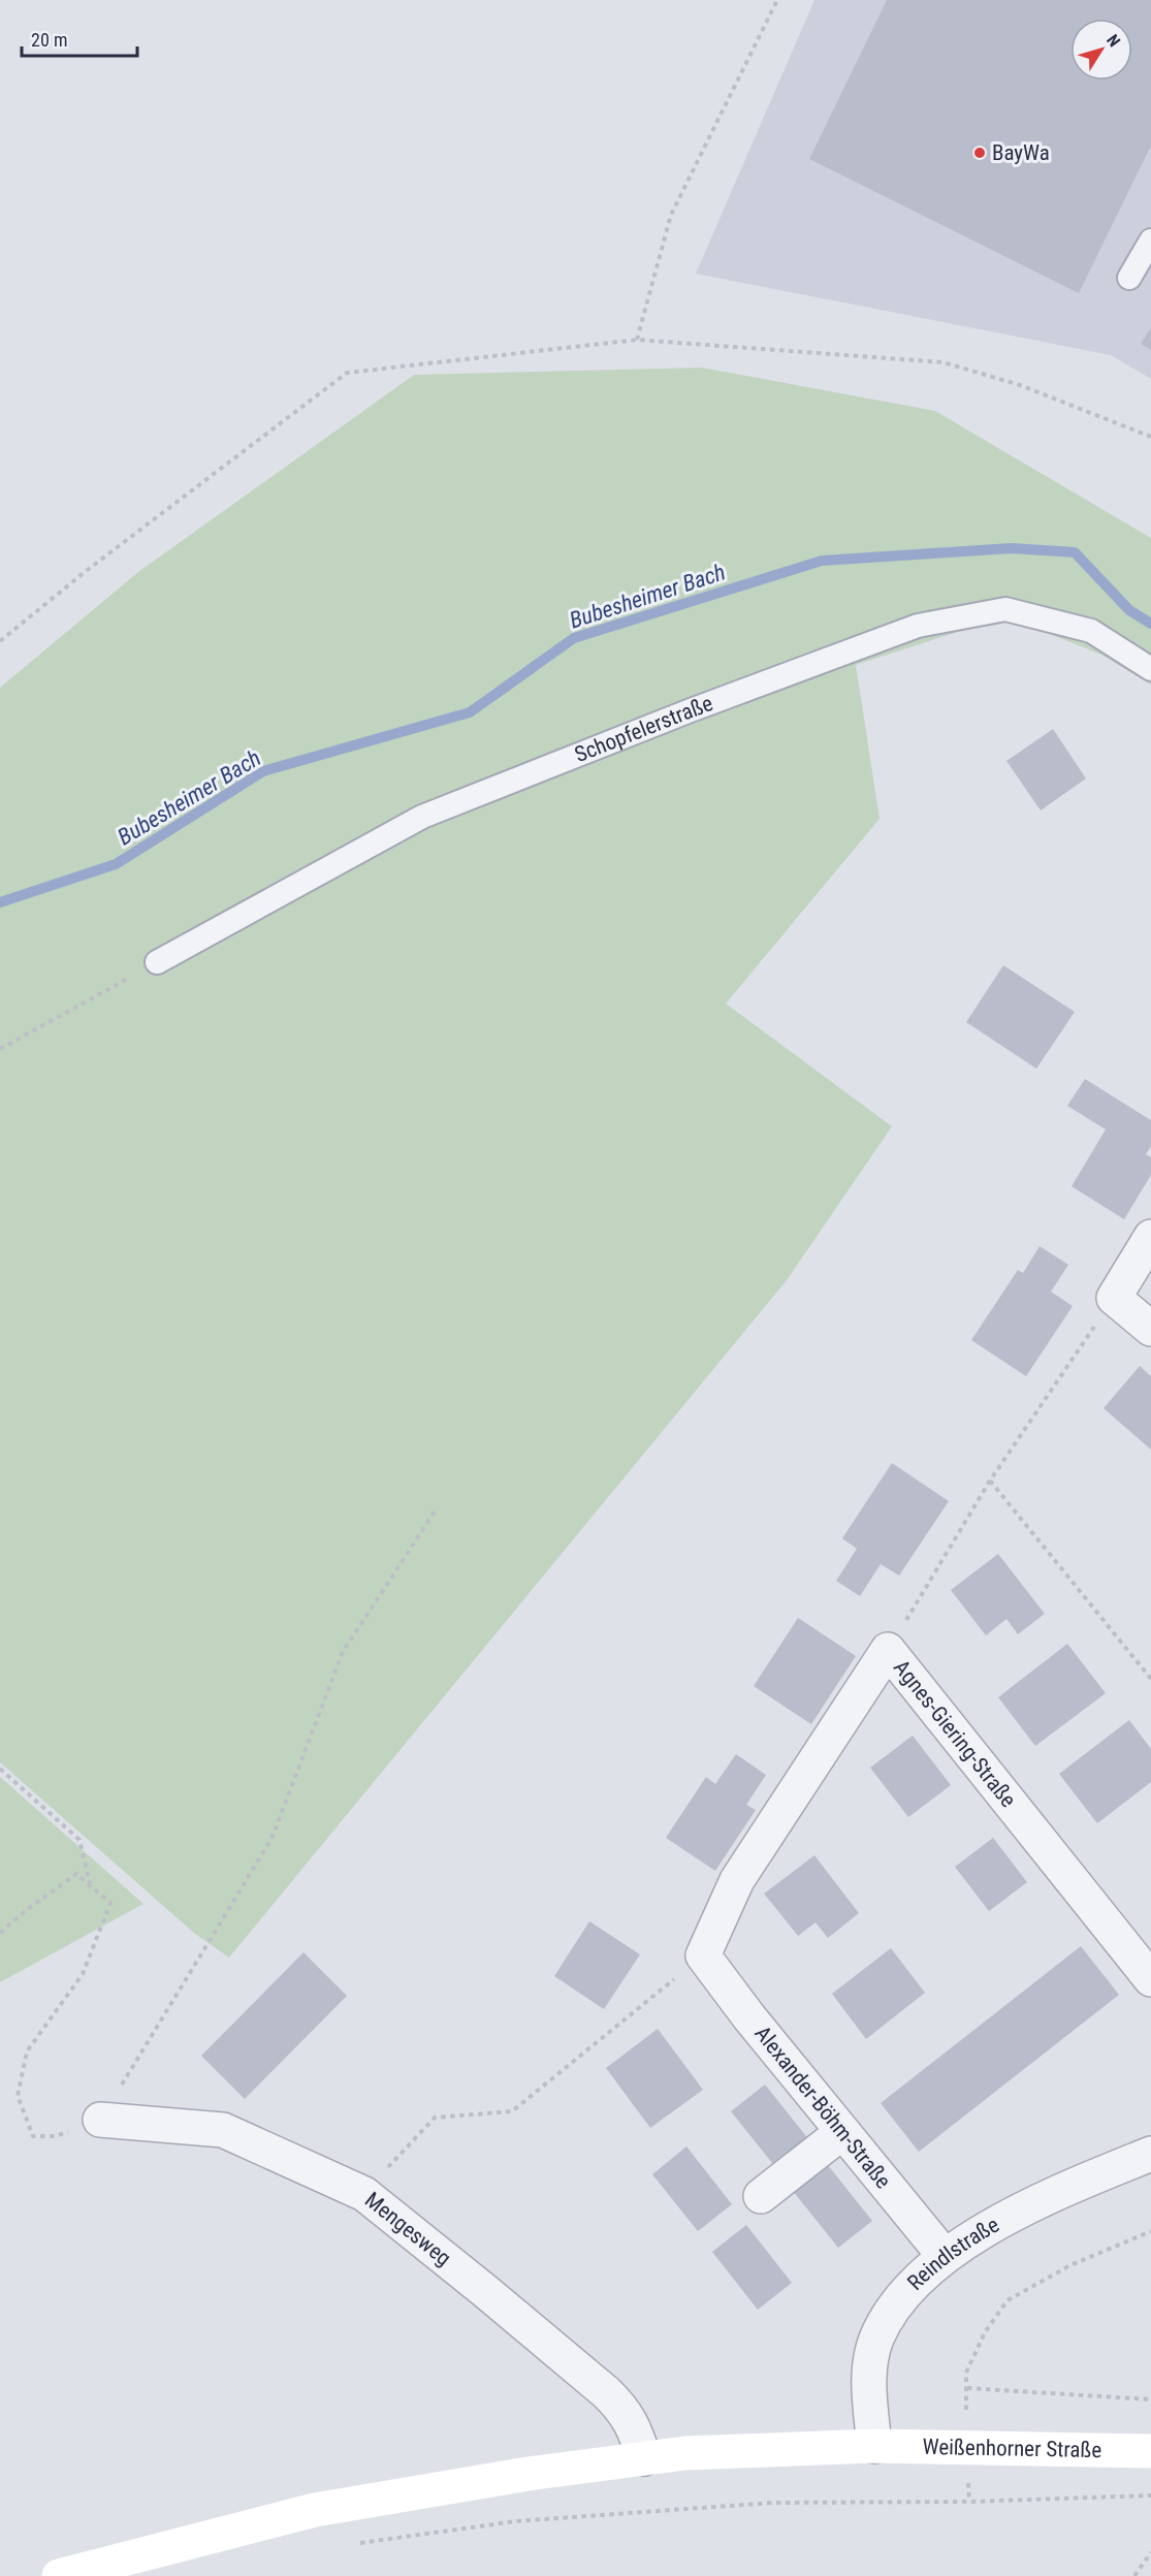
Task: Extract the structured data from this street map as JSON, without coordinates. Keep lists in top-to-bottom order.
{
  "streets": {
    "main road": ["Weißenhorner Straße"],
    "street": [
      "Agnes-Giering-Straße",
      "Alexander-Böhm-Straße",
      "Mengesweg",
      "Reindlstraße"
    ],
    "lane": ["Schopfelerstraße"]
  },
  "crossings": [
    ["Agnes-Giering-Straße", "Alexander-Böhm-Straße"],
    ["Alexander-Böhm-Straße", "Reindlstraße"],
    ["Mengesweg", "Weißenhorner Straße"],
    ["Reindlstraße", "Weißenhorner Straße"]
  ],
  "water": ["Bubesheimer Bach"],
  "places": ["BayWa"],
  "scale_bar": "20 m",
  "north": "top right"
}
